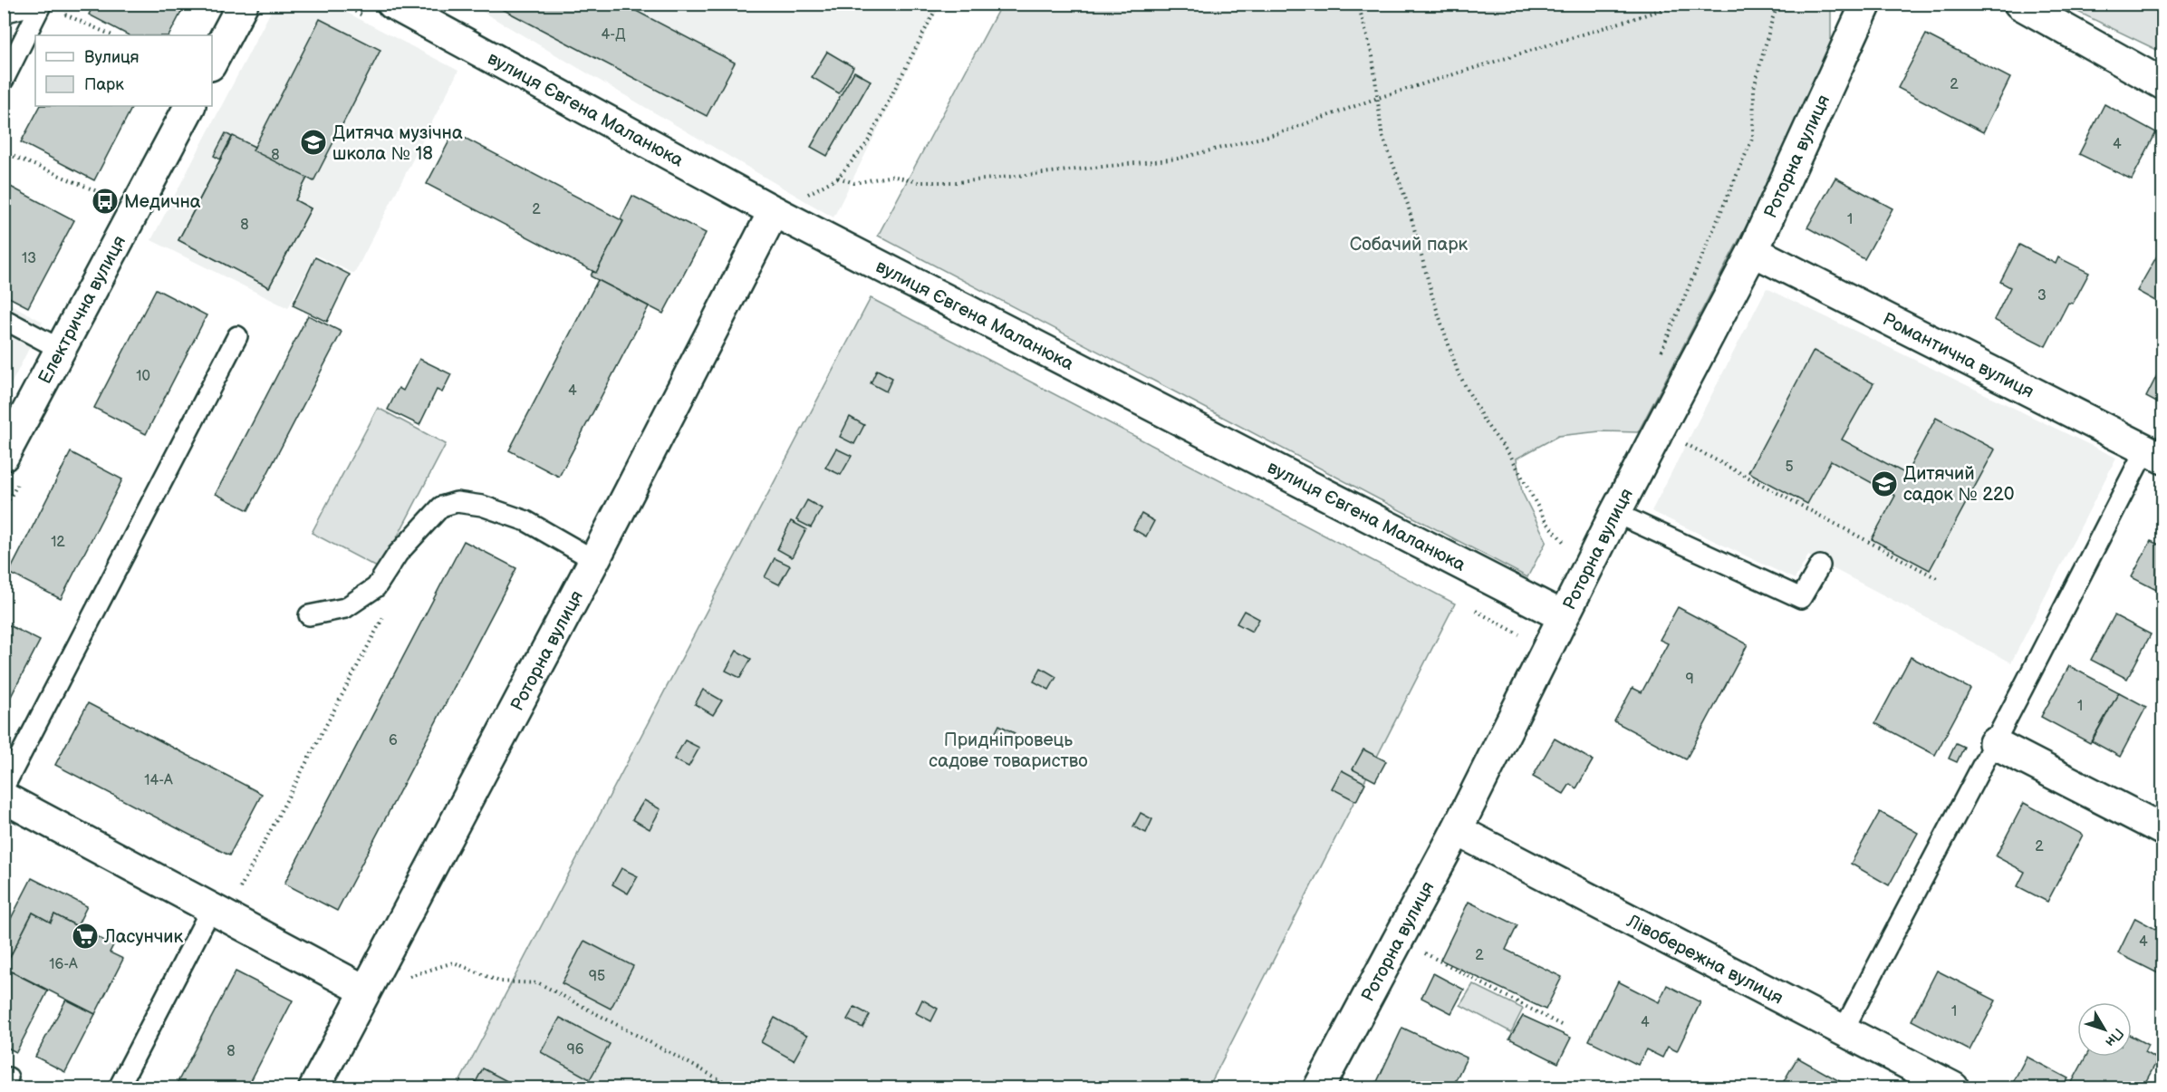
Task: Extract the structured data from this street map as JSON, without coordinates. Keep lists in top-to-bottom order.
{
  "streets": {
    "street": [
      "вулиця Євгена Маланюка",
      "Роторна вулиця",
      "Електрична вулиця",
      "Романтична вулиця",
      "Лівобережна вулиця"
    ]
  },
  "crossings": [
    ["вулиця Євгена Маланюка", "Роторна вулиця"],
    ["Роторна вулиця", "Романтична вулиця"],
    ["Роторна вулиця", "Лівобережна вулиця"]
  ],
  "parks": ["Собачий парк", "Придніпровець садове товариство"],
  "places": {
    "school or university": ["Дитяча музічна школа № 18", "Дитячий садок № 220"],
    "bus stop": ["Медична"],
    "supermarket": ["Ласунчик"]
  },
  "house_numbers": [
    "4-Д",
    "2",
    "4",
    "8",
    "2",
    "1",
    "8",
    "13",
    "3",
    "10",
    "4",
    "5",
    "12",
    "9",
    "1",
    "6",
    "14-А",
    "2",
    "4",
    "2",
    "16-А",
    "95",
    "1",
    "4",
    "96",
    "8"
  ],
  "legend": ["Вулиця", "Парк"],
  "north": "bottom right"
}
